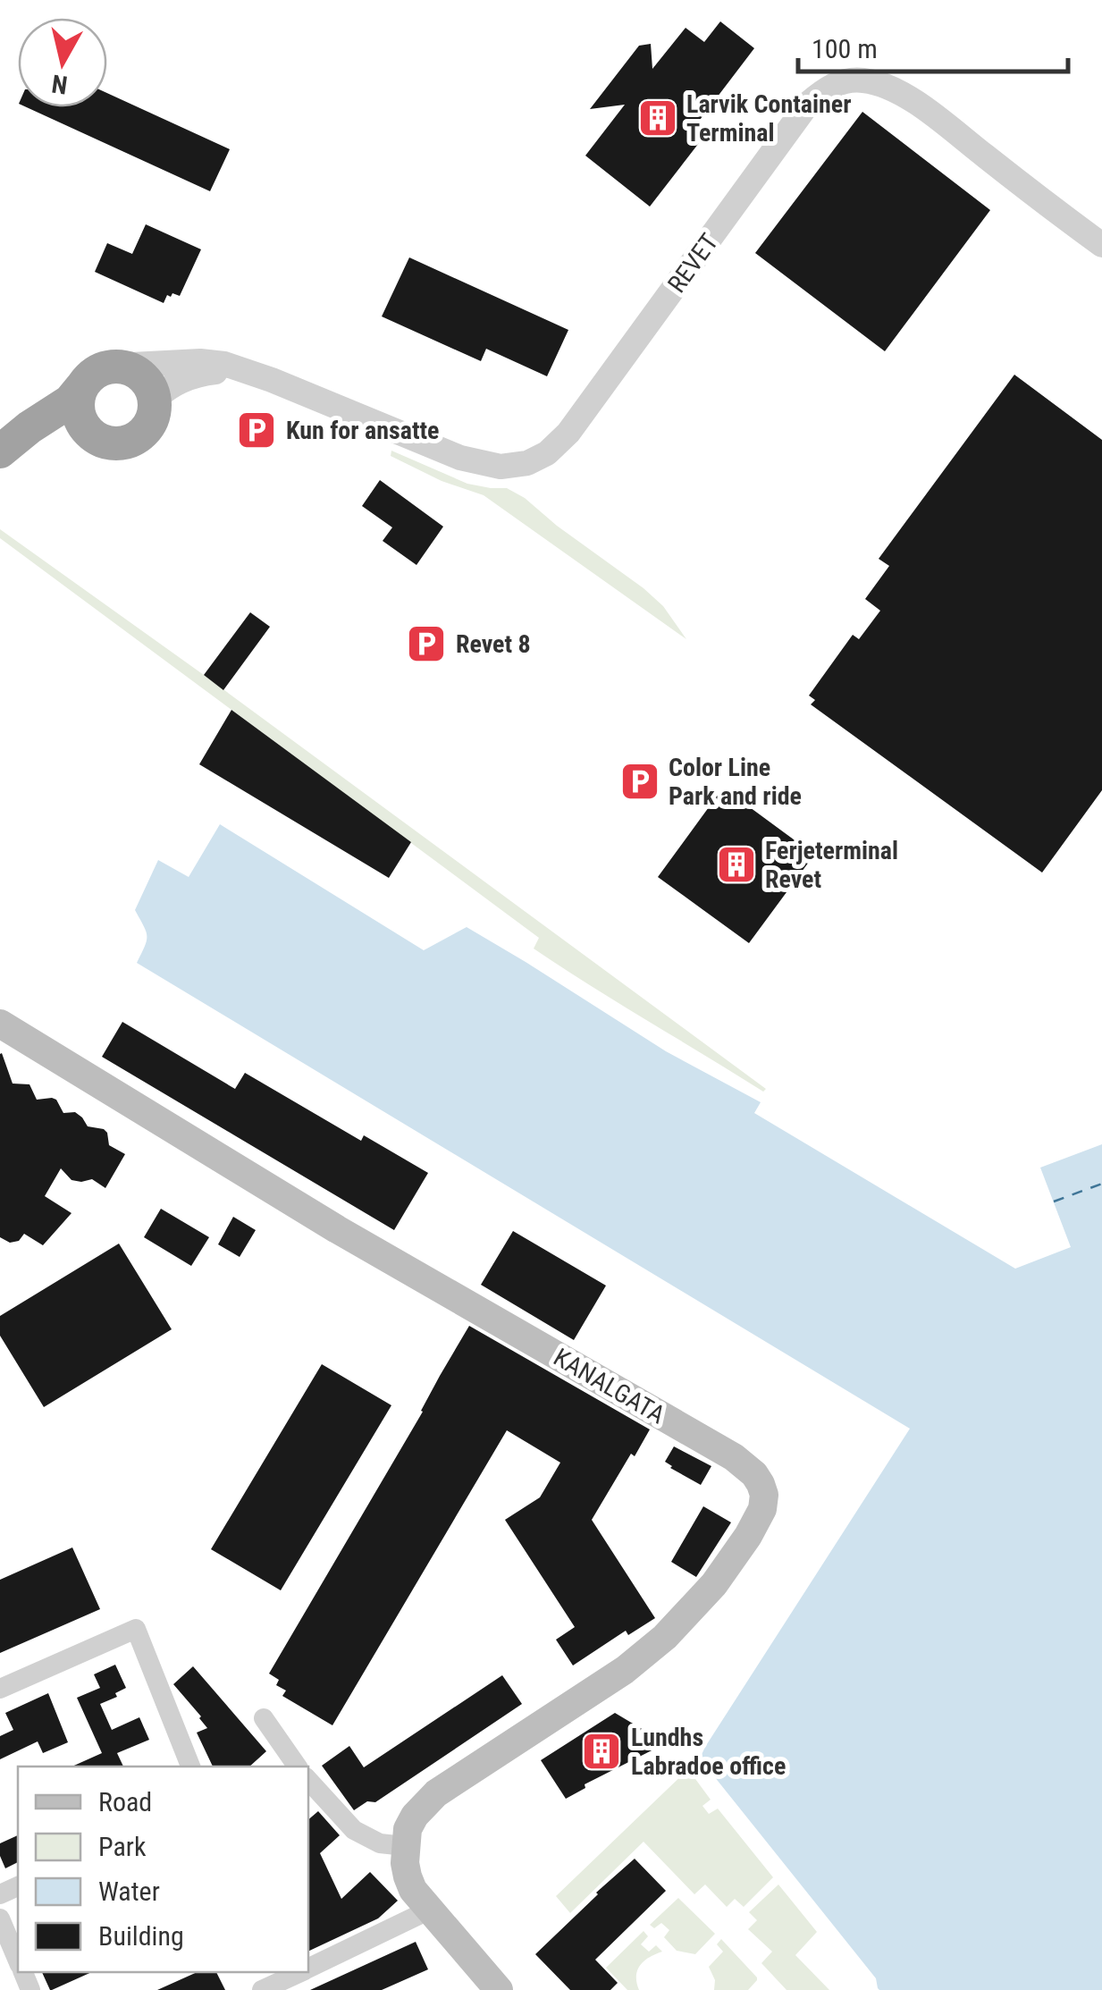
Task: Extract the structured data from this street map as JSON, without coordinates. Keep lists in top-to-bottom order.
{
  "streets": {
    "main road": ["KANALGATA"],
    "street": ["REVET"]
  },
  "places": {
    "building": ["Larvik Container Terminal", "Ferjeterminal Revet", "Lundhs Labradoe office"],
    "parking": ["Kun for ansatte", "Revet 8", "Color Line Park and ride"]
  },
  "legend": [
    "Road",
    "Park",
    "Water",
    "Building"
  ],
  "scale_bar": "100 m",
  "north": "bottom"
}
